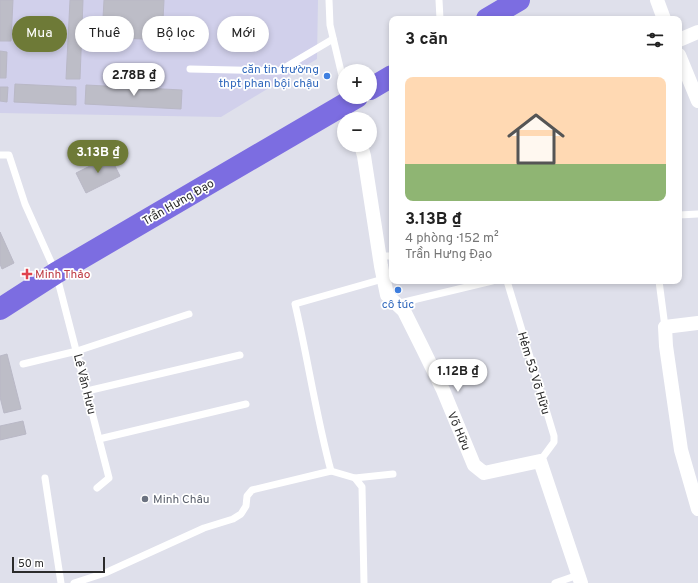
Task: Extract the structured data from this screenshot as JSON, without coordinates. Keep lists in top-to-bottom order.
{
  "streets": {
    "main road": ["Trần Hưng Đạo"],
    "street": ["Võ Hữu"],
    "lane": ["Hẻm 53 Võ Hữu", "Lê Văn Hưu"]
  },
  "crossings": [
    ["Trần Hưng Đạo", "Lê Văn Hưu"],
    ["Hẻm 53 Võ Hữu", "Võ Hữu"]
  ],
  "places": {
    "other": ["căn tin trường thpt phan bội chậu", "cô túc", "Minh Châu"],
    "health": ["Minh Thảo"]
  },
  "scale_bar": "50 m",
  "page": {
    "chip": [
      "Mua",
      "Thuê",
      "Bộ lọc",
      "Mới"
    ],
    "heading": "3 căn",
    "price": ["2.78B ₫", "3.13B ₫", "1.12B ₫"],
    "map_buttons": ["+", "−"],
    "list": [
      {
        "name": "3.13B ₫",
        "note": "4 phòng · 152 m² · Trần Hưng Đạo"
      }
    ],
    "scale": "50 m"
  }
}
